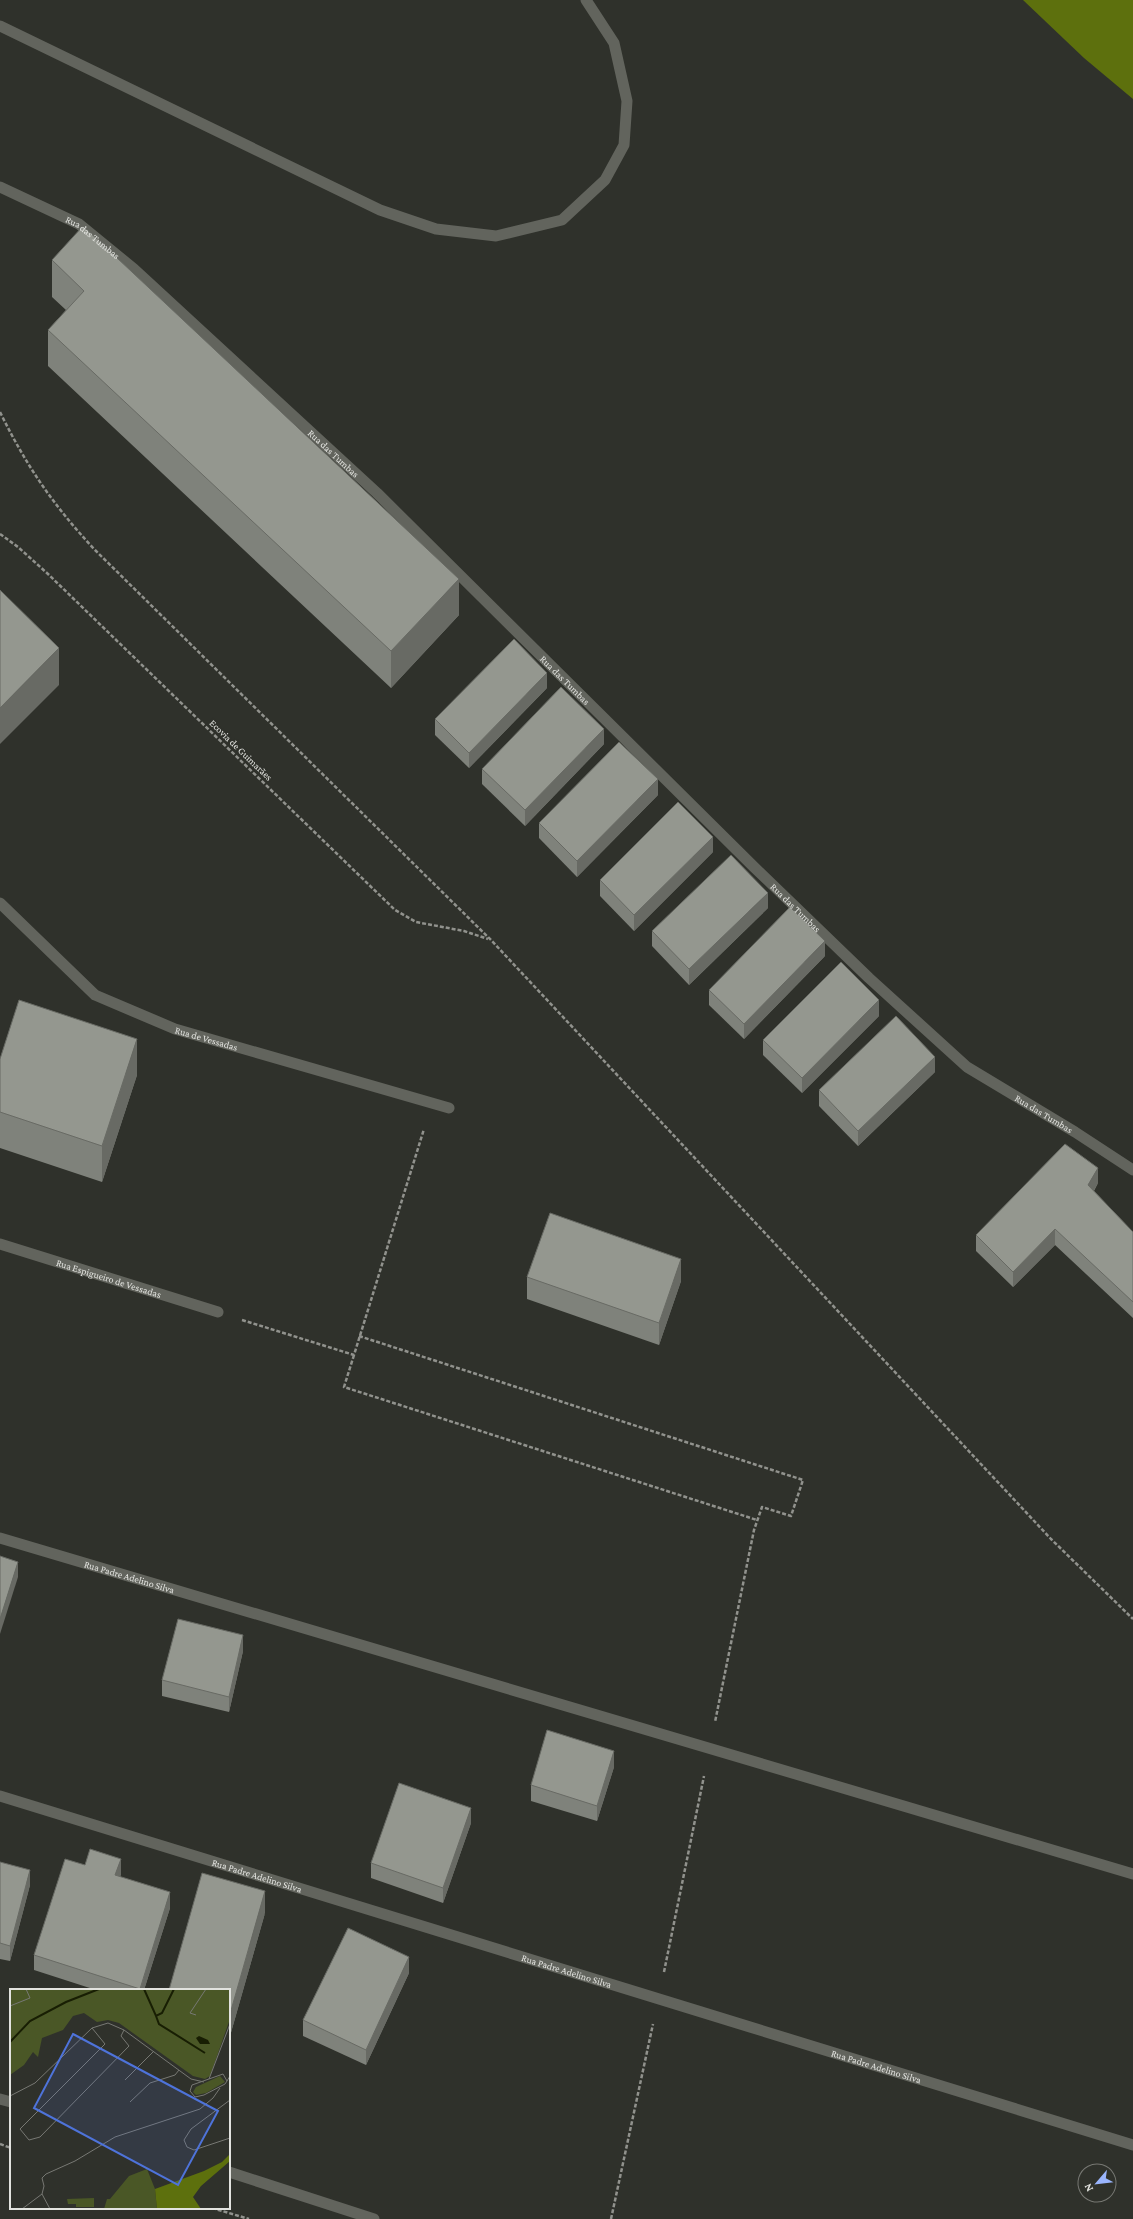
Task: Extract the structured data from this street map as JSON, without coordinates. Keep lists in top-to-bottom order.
{
  "streets": {
    "street": [
      "Rua das Tumbas",
      "Rua de Vessadas",
      "Rua Espigueiro de Vessadas",
      "Rua Padre Adelino Silva"
    ],
    "path": ["Ecovia de Guimarães"]
  },
  "north": "bottom left"
}
